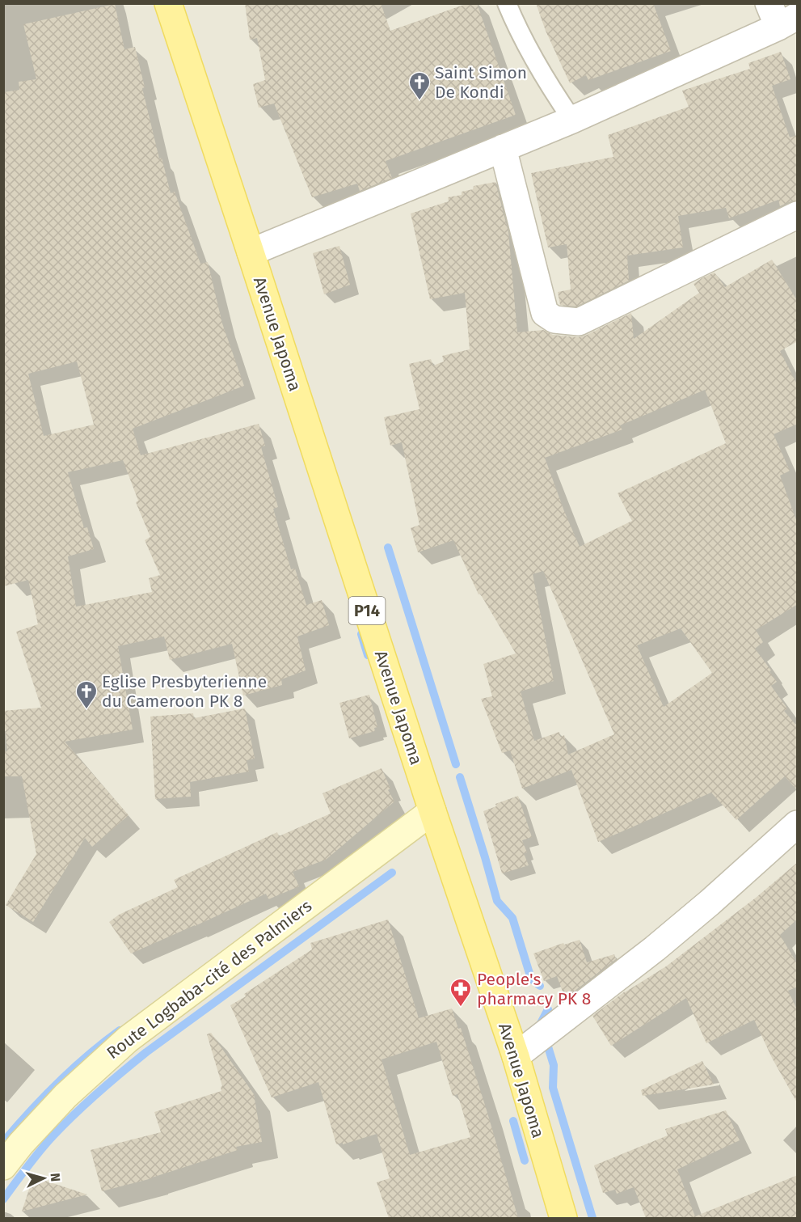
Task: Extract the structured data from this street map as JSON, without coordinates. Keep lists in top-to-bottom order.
{
  "streets": {
    "main road": ["Avenue Japoma", "P14", "Route Logbaba-cité des Palmiers"]
  },
  "crossings": [
    ["Avenue Japoma", "Route Logbaba-cité des Palmiers"]
  ],
  "places": {
    "church": ["Saint Simon De Kondi", "Eglise Presbyterienne du Cameroon PK 8"],
    "pharmacy": ["People's pharmacy PK 8"]
  },
  "north": "right"
}
